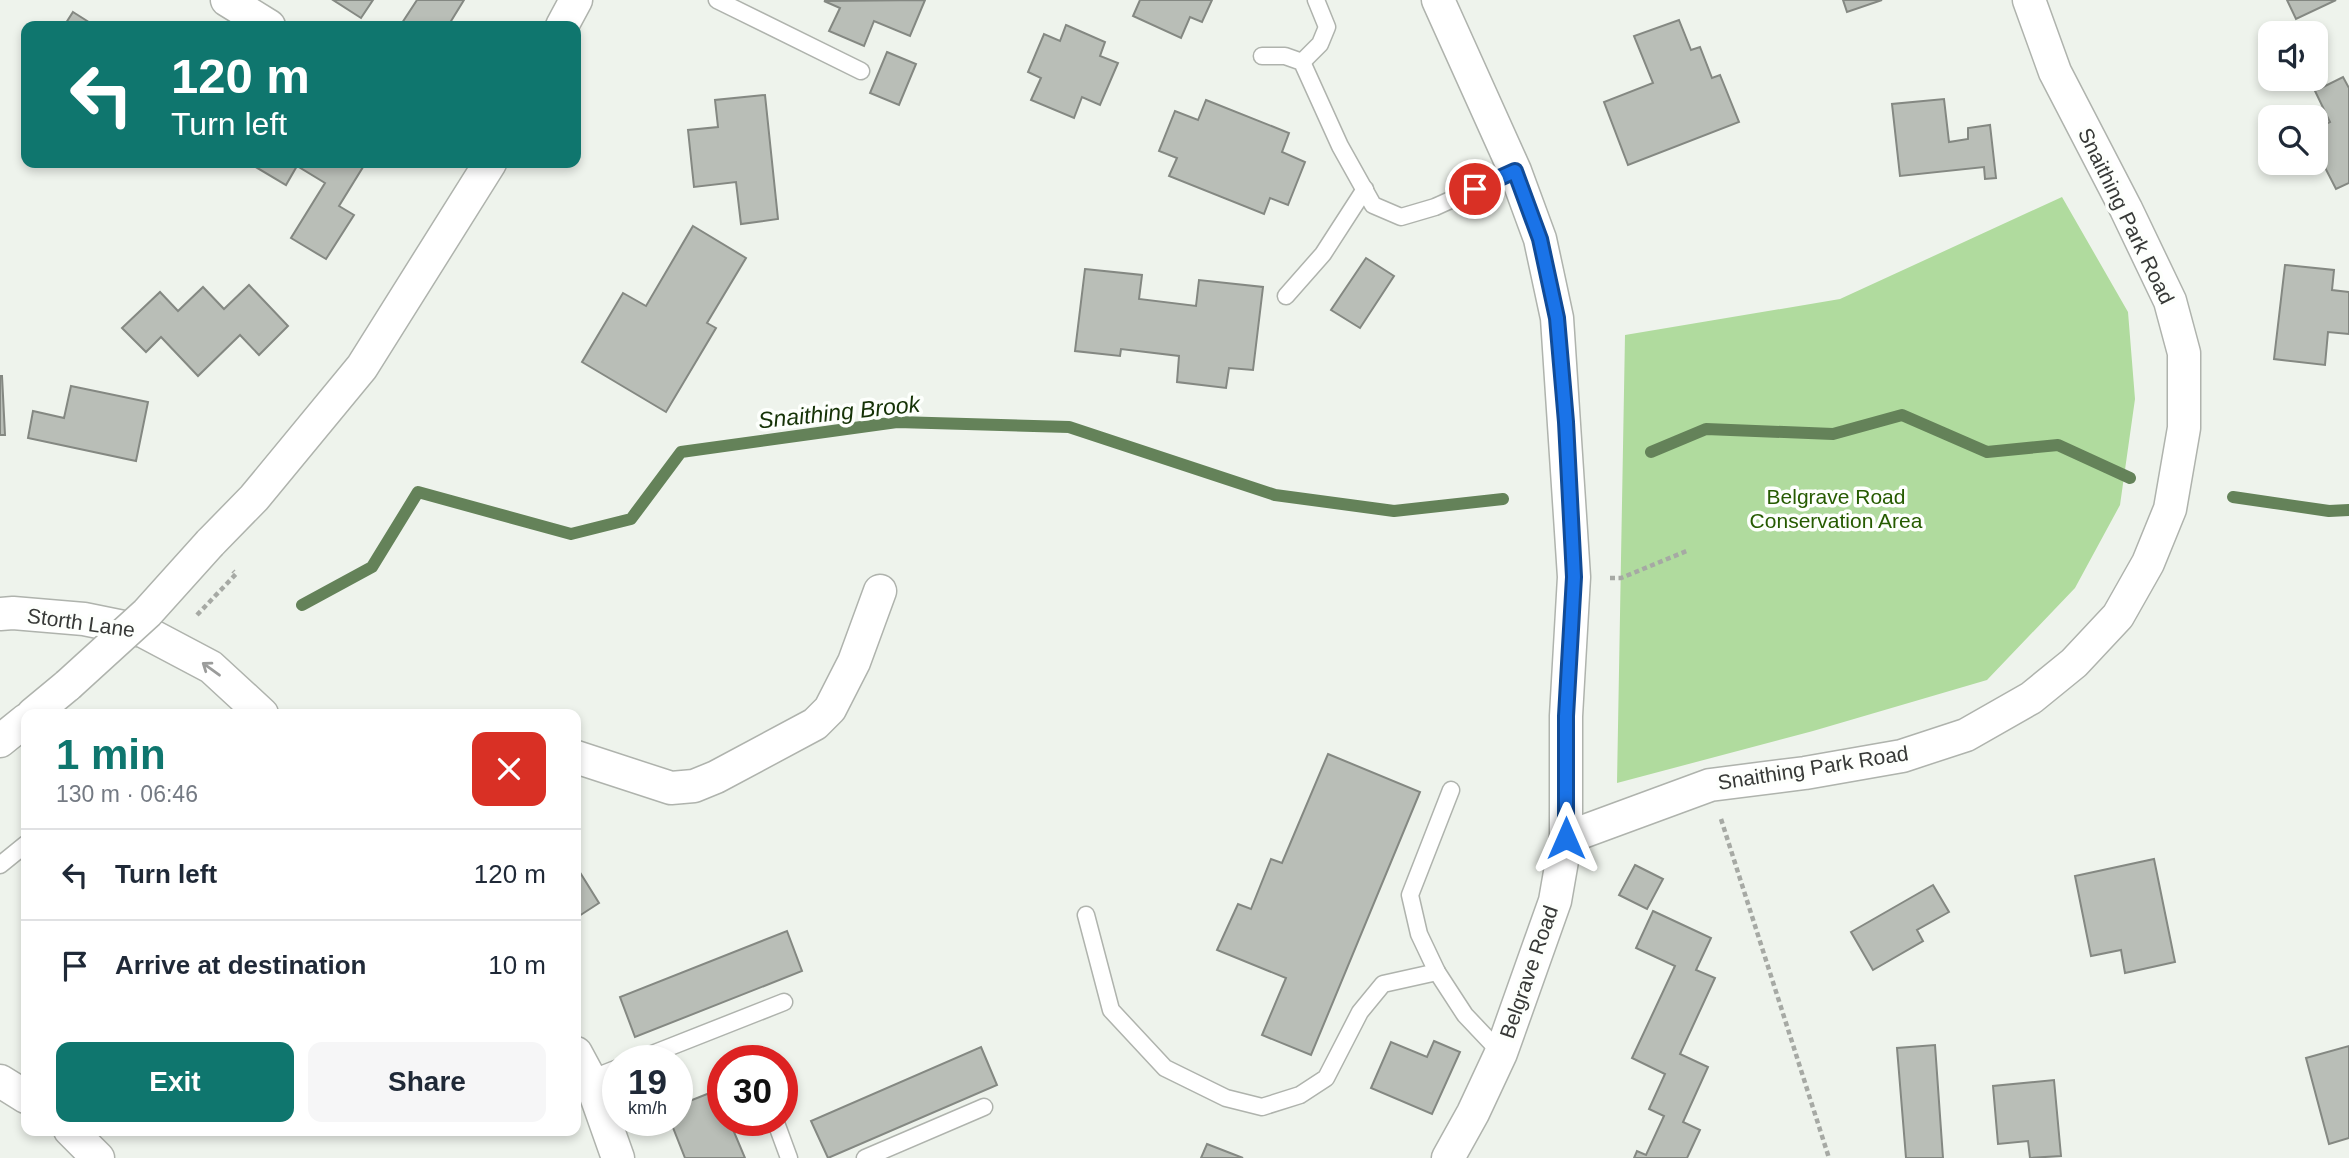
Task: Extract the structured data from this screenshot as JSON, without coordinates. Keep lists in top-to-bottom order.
{
  "streets": {
    "street": ["Snaithing Park Road", "Storth Lane", "Belgrave Road"]
  },
  "crossings": [
    ["Snaithing Park Road", "Belgrave Road"]
  ],
  "one_way": ["Storth Lane"],
  "water": ["Snaithing Brook"],
  "parks": ["Belgrave Road Conservation Area"],
  "page": {
    "turn": ["120 m", "Turn left"],
    "heading": ["1 min", "130 m · 06:46"],
    "list": [
      {
        "name": "Turn left",
        "value": "120 m"
      },
      {
        "name": "Arrive at destination",
        "value": "10 m"
      }
    ],
    "buttons": ["Exit", "Share"],
    "speed": "19 km/h",
    "limit": "30"
  }
}
